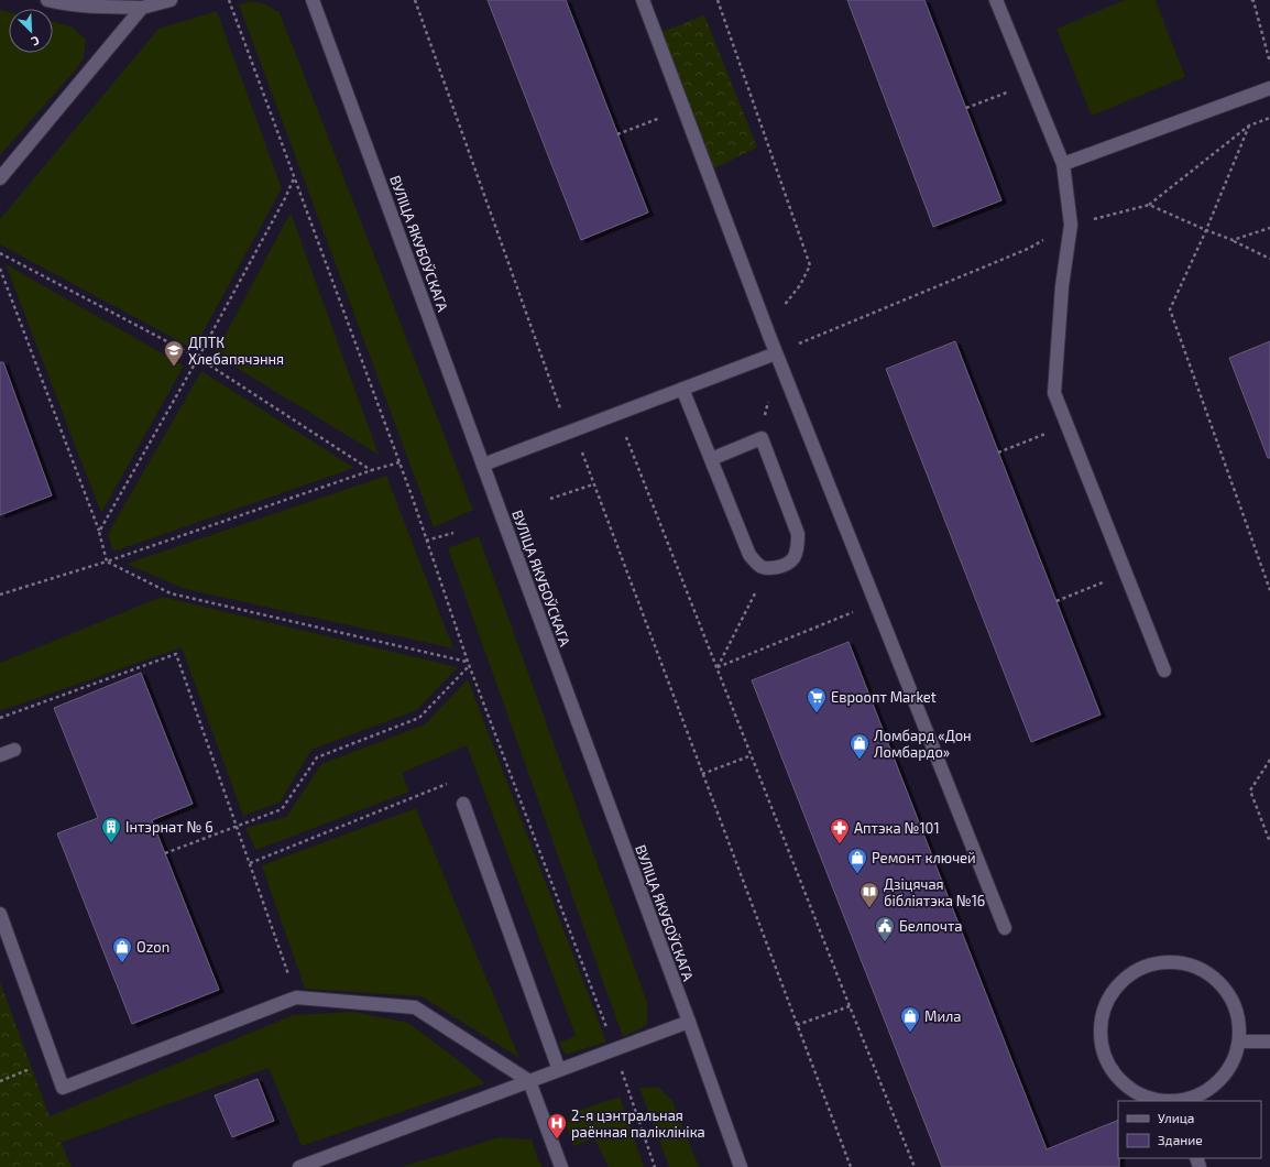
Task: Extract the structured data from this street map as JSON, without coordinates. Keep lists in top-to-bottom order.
{
  "streets": {
    "main road": ["ВУЛІЦА ЯКУБОЎСКАГА"]
  },
  "places": {
    "school or university": ["ДПТК Хлебапячэння"],
    "supermarket": ["Евроопт Market"],
    "shop": [
      "Ломбард «Дон Ломбардо»",
      "Ремонт ключей",
      "Ozon",
      "Мила"
    ],
    "building": ["Інтэрнат № 6"],
    "pharmacy": ["Аптэка №101"],
    "library": ["Дзіцячая бібліятэка №16"],
    "public building": ["Белпочта"],
    "hospital": ["2-я цэнтральная раённая паліклініка"]
  },
  "legend": ["Улица", "Здание"],
  "north": "bottom right"
}
